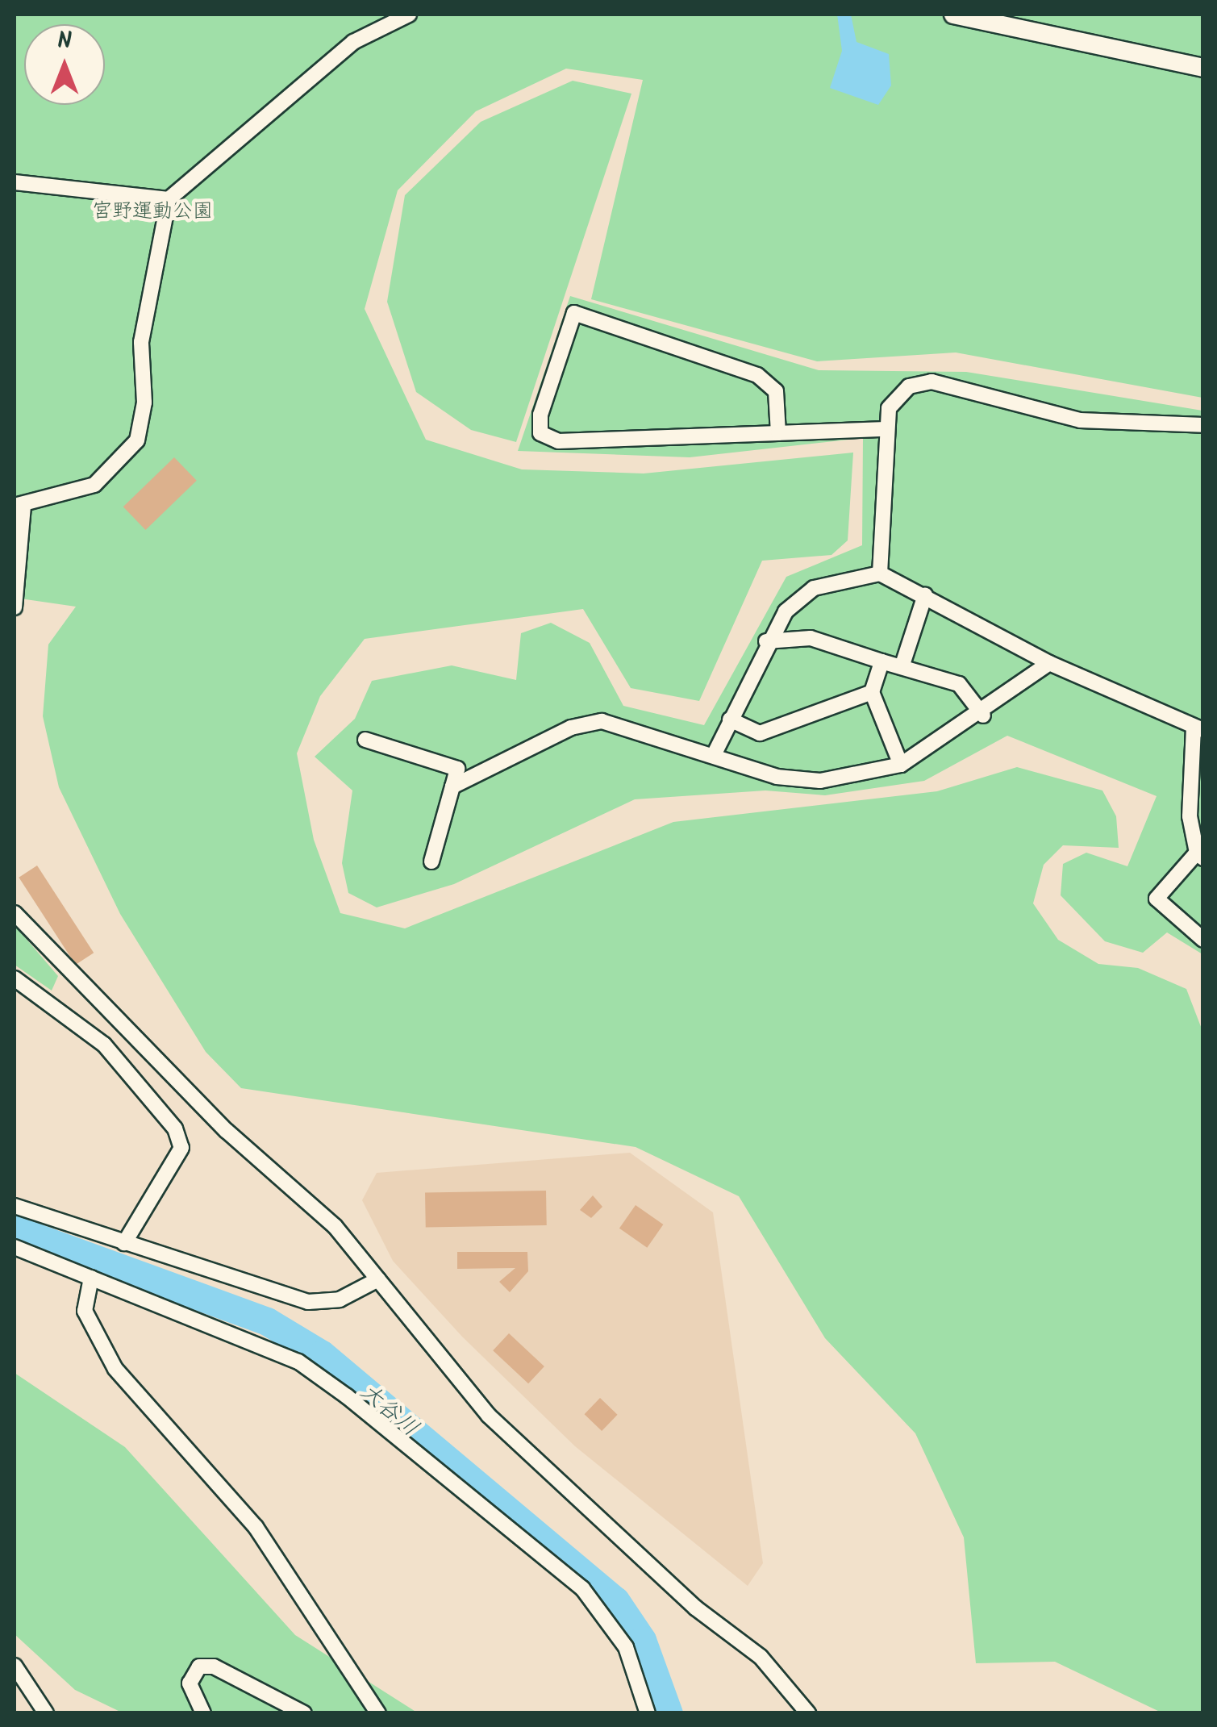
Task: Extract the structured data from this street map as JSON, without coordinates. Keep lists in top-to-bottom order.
{
  "water": ["大谷川"],
  "parks": ["宮野運動公園"],
  "north": "top"
}
